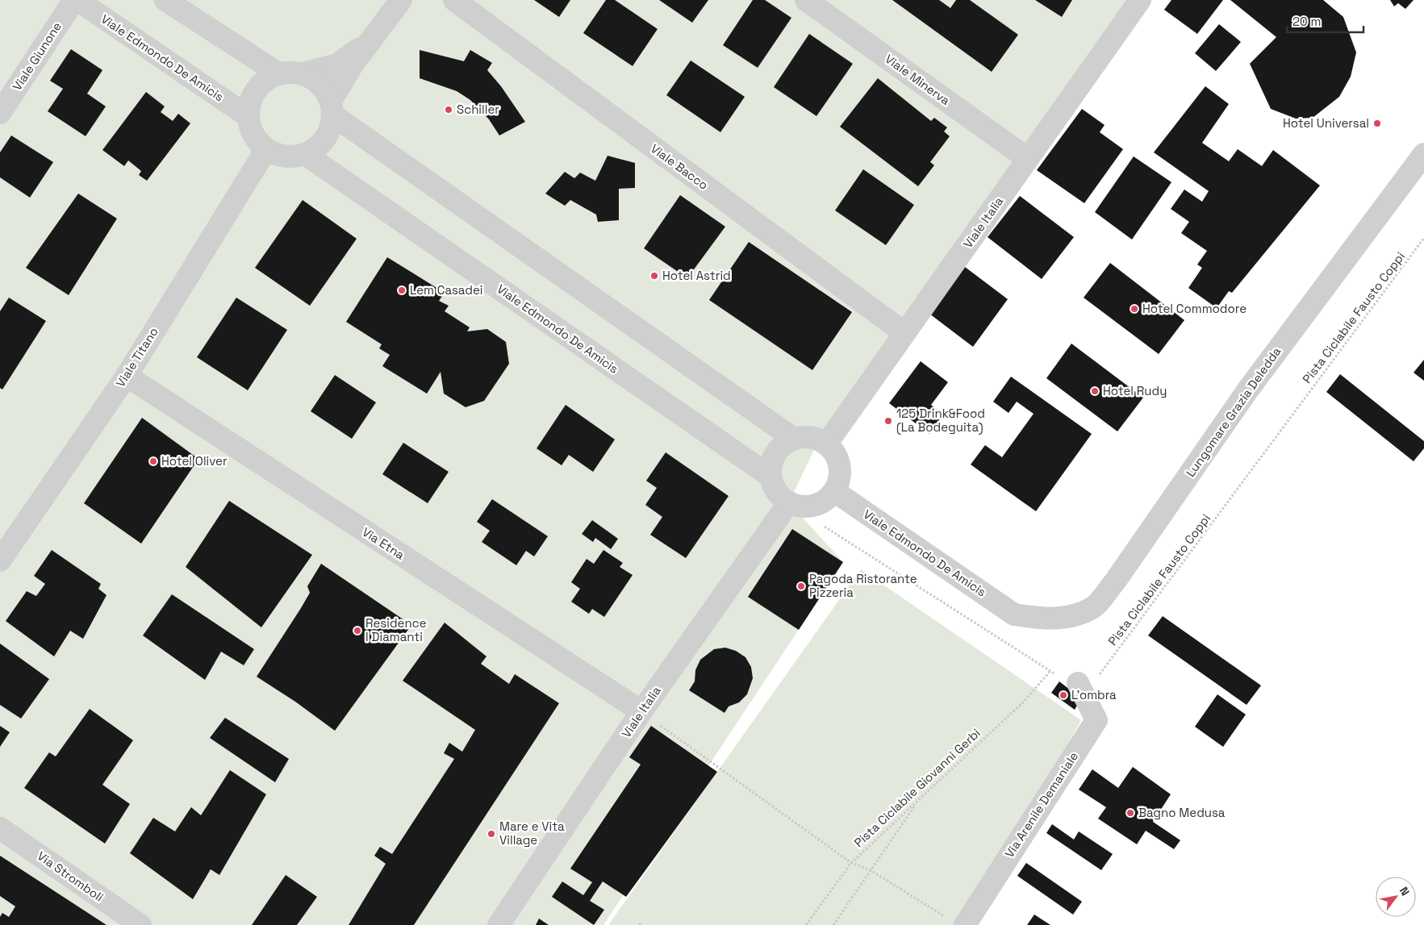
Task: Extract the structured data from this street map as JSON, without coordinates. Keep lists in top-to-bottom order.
{
  "streets": {
    "street": [
      "Viale Giunone",
      "Viale Edmondo De Amicis",
      "Viale Minerva",
      "Viale Bacco",
      "Viale Italia",
      "Viale Titano",
      "Lungomare Grazia Deledda",
      "Via Etna",
      "Via Arenile Demaniale",
      "Via Stromboli"
    ],
    "path": ["Pista Ciclabile Fausto Coppi", "Pista Ciclabile Giovanni Gerbi"]
  },
  "crossings": [
    ["Viale Giunone", "Viale Edmondo De Amicis"],
    ["Viale Edmondo De Amicis", "Viale Italia"],
    ["Viale Edmondo De Amicis", "Viale Titano"],
    ["Viale Edmondo De Amicis", "Lungomare Grazia Deledda"],
    ["Viale Minerva", "Viale Italia"],
    ["Viale Bacco", "Viale Italia"],
    ["Viale Italia", "Via Etna"],
    ["Pista Ciclabile Fausto Coppi", "Via Arenile Demaniale"],
    ["Viale Titano", "Via Etna"]
  ],
  "places": [
    "Schiller",
    "Hotel Universal",
    "Hotel Astrid",
    "Lem Casadei",
    "Hotel Commodore",
    "Hotel Rudy",
    "125 Drink&Food (La Bodeguita)",
    "Hotel Oliver",
    "Pagoda Ristorante Pizzeria",
    "Residence I Diamanti",
    "L'ombra",
    "Bagno Medusa",
    "Mare e Vita Village"
  ],
  "scale_bar": "20 m",
  "north": "top right"
}
